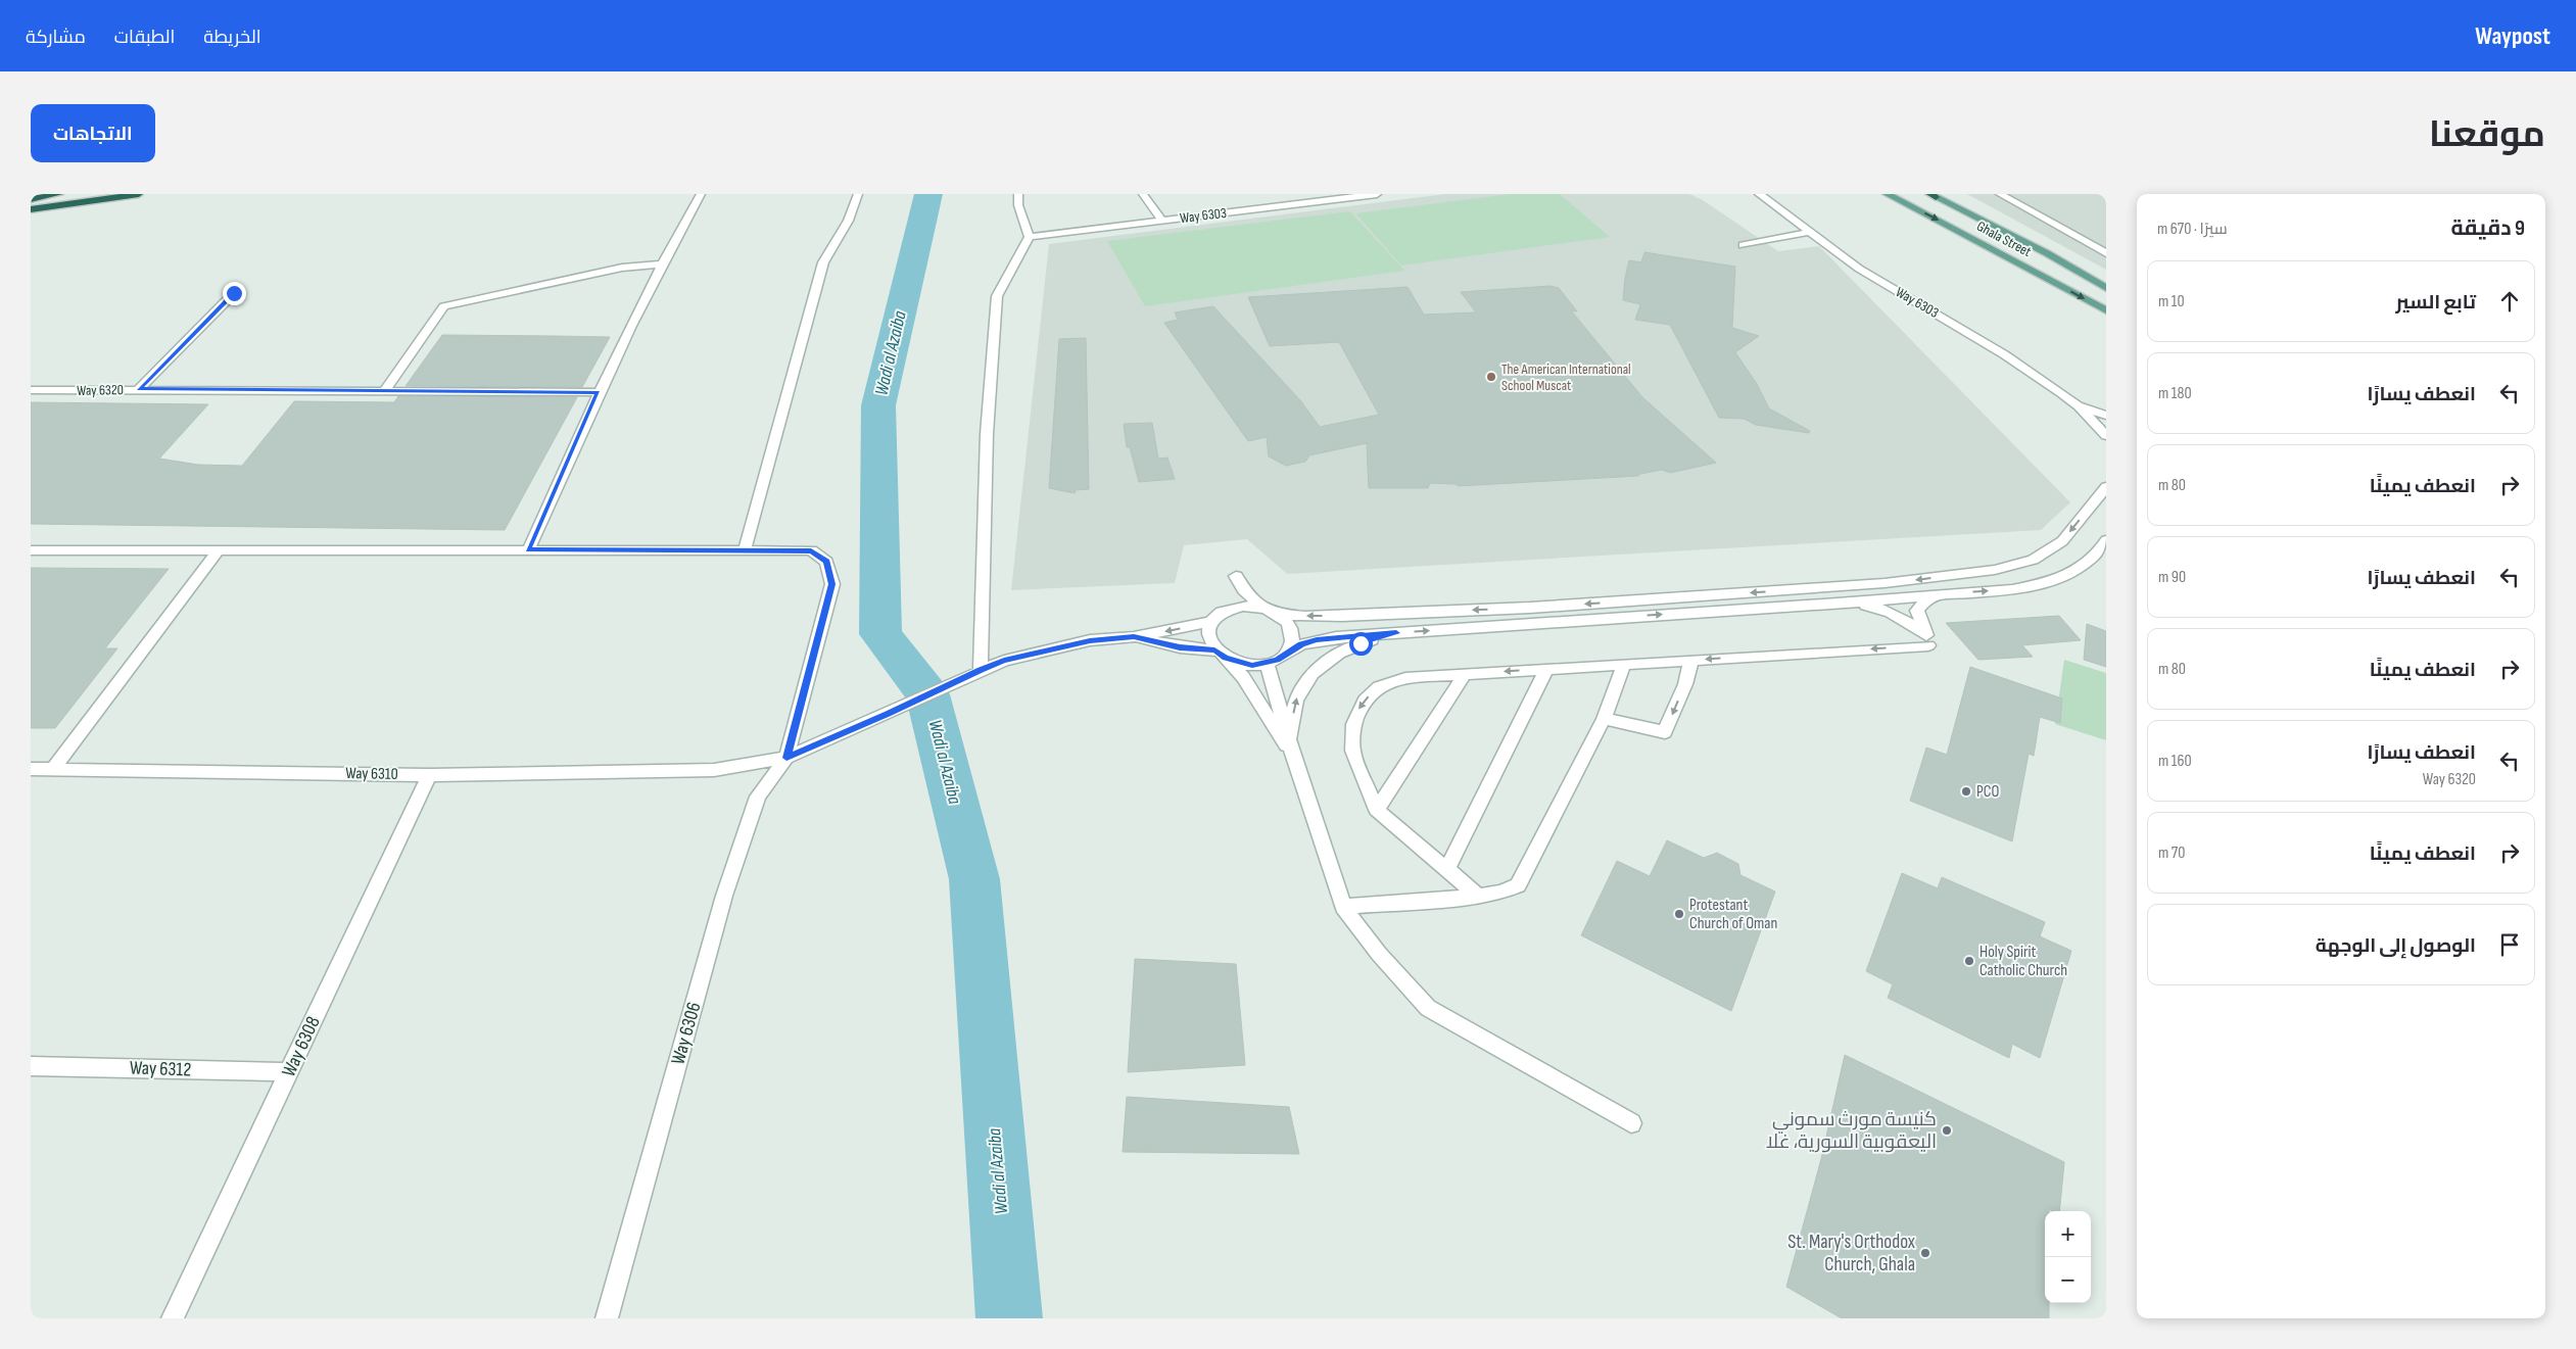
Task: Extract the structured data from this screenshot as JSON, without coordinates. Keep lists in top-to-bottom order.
{
  "streets": {
    "main road": ["Ghala Street"],
    "street": [
      "Way 6303",
      "Way 6320",
      "Way 6310",
      "Way 6306",
      "Way 6308",
      "Way 6312"
    ]
  },
  "crossings": [
    ["Way 6310", "Way 6306"],
    ["Way 6310", "Way 6308"],
    ["Way 6308", "Way 6312"]
  ],
  "water": ["Wadi al Azaiba"],
  "places": [
    "The American International School Muscat",
    "PCO",
    "Protestant Church of Oman",
    "Holy Spirit Catholic Church",
    "كنيسة مورث سموني اليعقوبية السورية، غلا",
    "St. Mary's Orthodox Church, Ghala"
  ],
  "page": {
    "header": "Waypost",
    "nav": ["الخريطة", "الطبقات", "مشاركة"],
    "title": "موقعنا",
    "buttons": "الاتجاهات",
    "heading": ["9 دقيقة", "سيرًا · 670 m"],
    "list": [
      ["تابع السير", "10 m"],
      ["انعطف يسارًا", "180 m"],
      ["انعطف يمينًا", "80 m"],
      ["انعطف يسارًا", "90 m"],
      ["انعطف يمينًا", "80 m"],
      ["انعطف يسارًا", "Way 6320", "160 m"],
      ["انعطف يمينًا", "70 m"],
      "الوصول إلى الوجهة"
    ],
    "map_buttons": ["+", "−"]
  }
}
